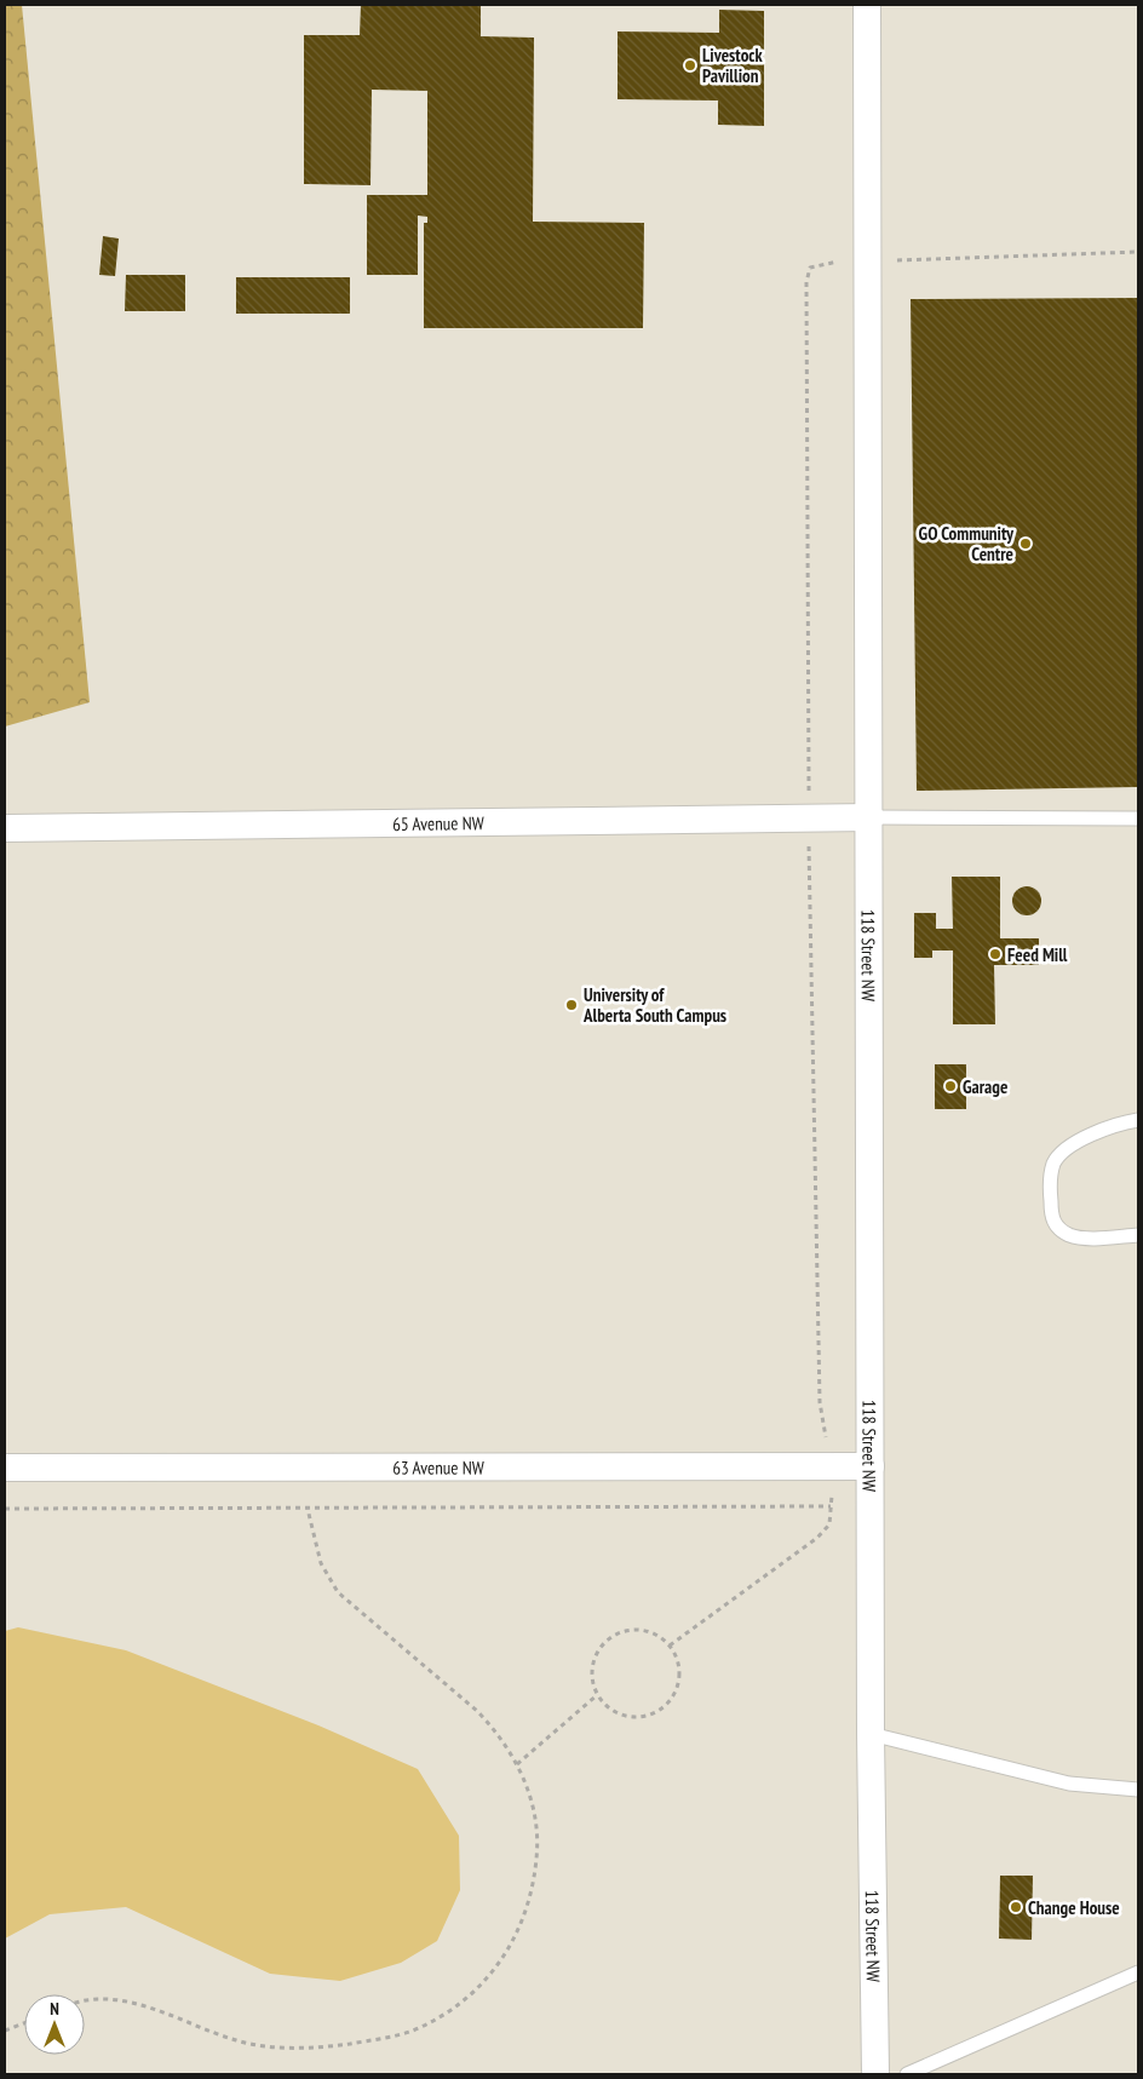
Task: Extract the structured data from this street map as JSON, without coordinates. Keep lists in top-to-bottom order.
{
  "streets": {
    "street": ["65 Avenue NW", "118 Street NW", "63 Avenue NW"]
  },
  "crossings": [
    ["65 Avenue NW", "118 Street NW"],
    ["118 Street NW", "63 Avenue NW"]
  ],
  "places": [
    "Livestock Pavillion",
    "GO Community Centre",
    "Feed Mill",
    "University of Alberta South Campus",
    "Garage",
    "Change House"
  ],
  "north": "top"
}
